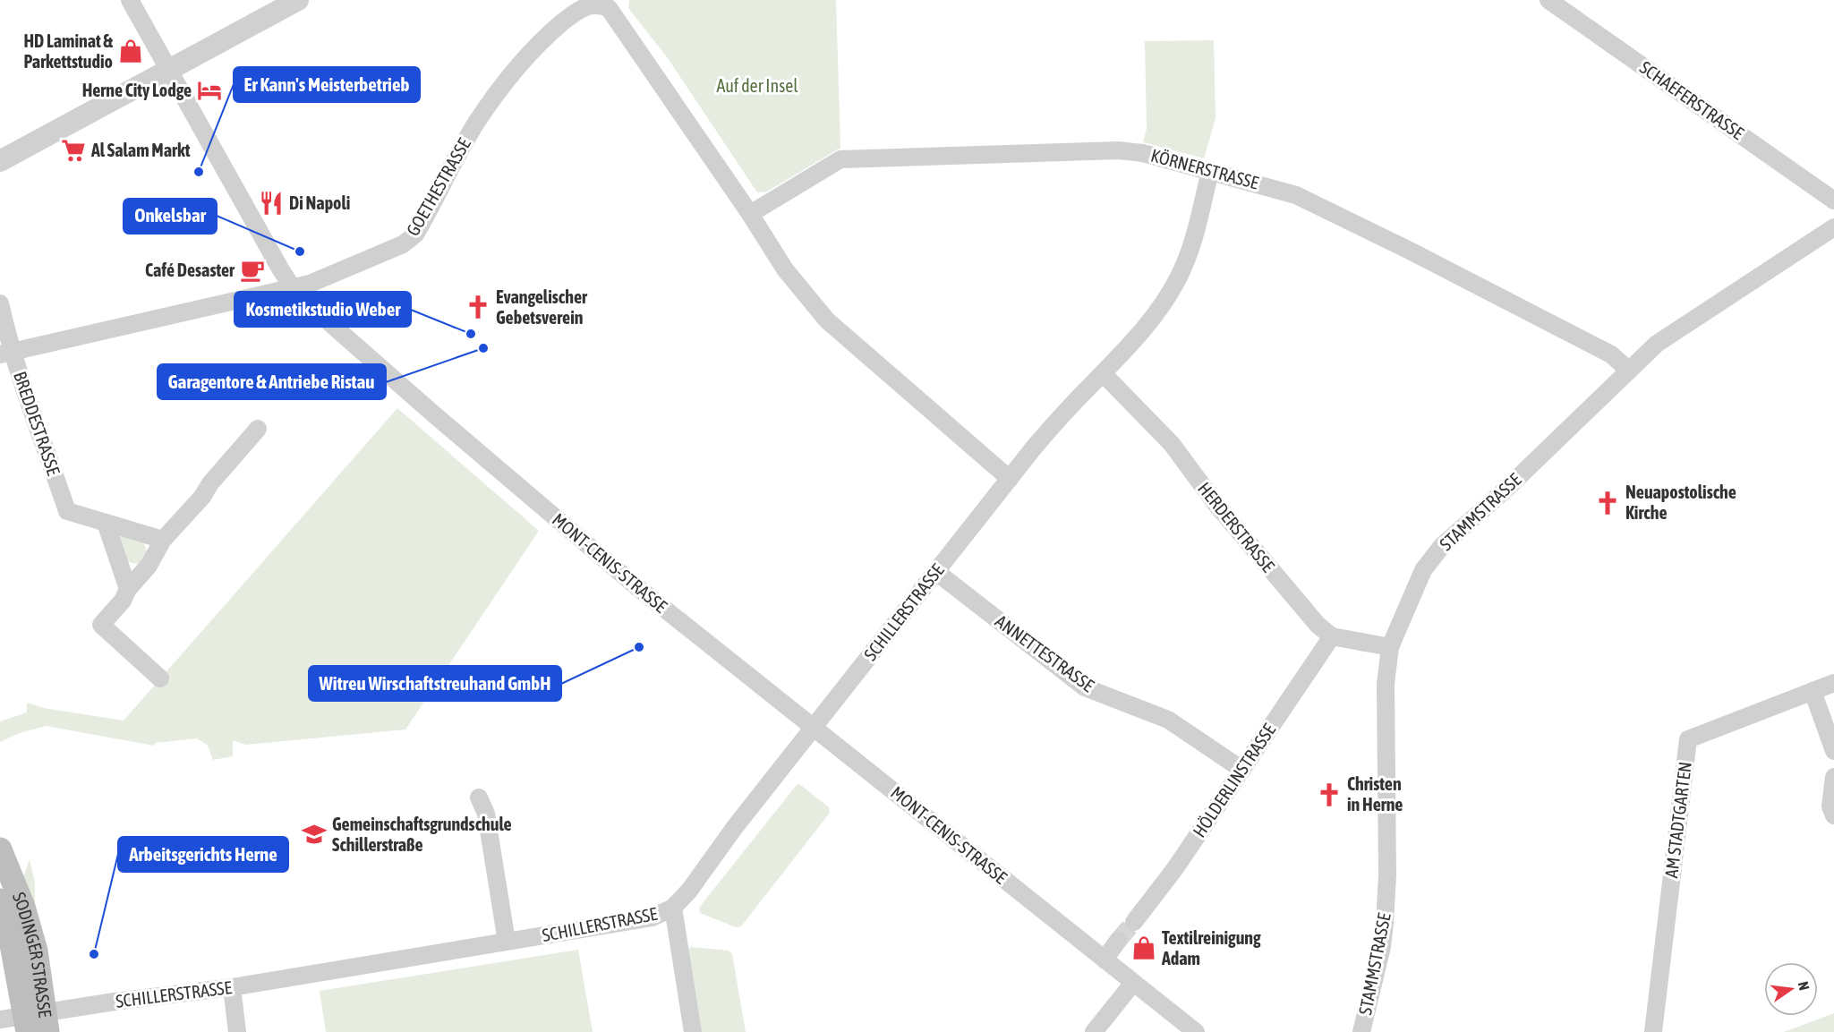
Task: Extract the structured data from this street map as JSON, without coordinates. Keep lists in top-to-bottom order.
{
  "streets": {
    "main road": ["SODINGER STRASSE"],
    "street": [
      "SCHAEFERSTRASSE",
      "KÖRNERSTRASSE",
      "GOETHESTRASSE",
      "BREDDESTRASSE",
      "STAMMSTRASSE",
      "HERDERSTRASSE",
      "MONT-CENIS-STRASSE",
      "SCHILLERSTRASSE",
      "ANNETTESTRASSE",
      "HÖLDERLINSTRASSE",
      "AM STADTGARTEN"
    ]
  },
  "crossings": [
    ["KÖRNERSTRASSE", "GOETHESTRASSE"],
    ["KÖRNERSTRASSE", "STAMMSTRASSE"],
    ["KÖRNERSTRASSE", "SCHILLERSTRASSE"],
    ["GOETHESTRASSE", "BREDDESTRASSE"],
    ["GOETHESTRASSE", "MONT-CENIS-STRASSE"],
    ["HERDERSTRASSE", "SCHILLERSTRASSE"],
    ["HERDERSTRASSE", "HÖLDERLINSTRASSE"],
    ["MONT-CENIS-STRASSE", "SCHILLERSTRASSE"],
    ["SCHILLERSTRASSE", "ANNETTESTRASSE"],
    ["SCHILLERSTRASSE", "SODINGER STRASSE"],
    ["ANNETTESTRASSE", "HÖLDERLINSTRASSE"]
  ],
  "parks": ["Auf der Insel"],
  "places": {
    "shop": ["HD Laminat & Parkettstudio", "Textilreinigung Adam"],
    "hotel": ["Herne City Lodge"],
    "supermarket": ["Al Salam Markt"],
    "other": [
      "Er Kann's Meisterbetrieb",
      "Onkelsbar",
      "Kosmetikstudio Weber",
      "Garagentore & Antriebe Ristau",
      "Witreu Wirschaftstreuhand GmbH",
      "Arbeitsgerichts Herne"
    ],
    "restaurant": ["Di Napoli"],
    "cafe": ["Café Desaster"],
    "church": ["Evangelischer Gebetsverein", "Neuapostolische Kirche", "Christen in Herne"],
    "school or university": ["Gemeinschaftsgrundschule Schillerstraße"]
  },
  "north": "right"
}
